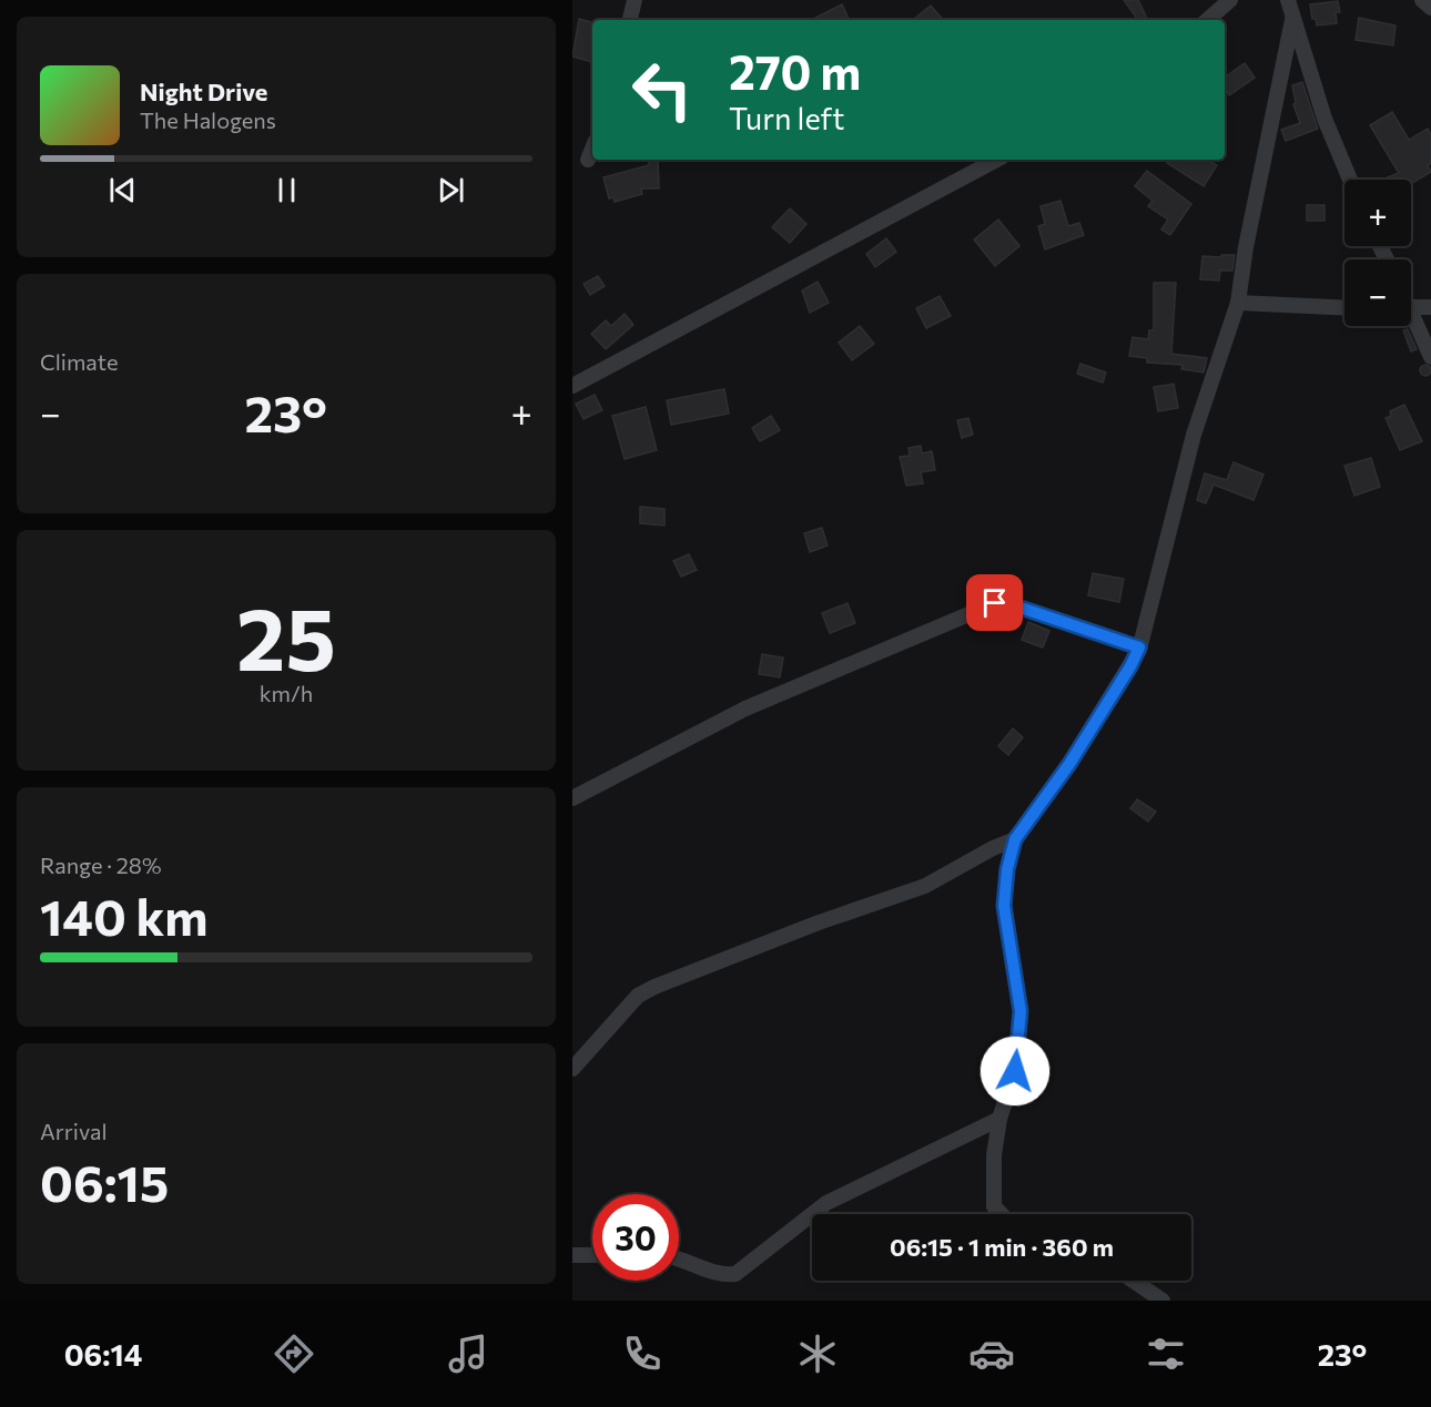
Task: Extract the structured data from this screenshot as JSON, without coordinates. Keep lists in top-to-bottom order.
{
  "page": {
    "turn": ["270 m", "Turn left"],
    "song": ["Night Drive", "The Halogens"],
    "map_buttons": ["+", "−"],
    "tile": [
      "Climate",
      ["25", "km/h"],
      ["Range · 28%", "140 km"],
      ["Arrival", "06:15"]
    ],
    "heat": ["−", "23°", "+"],
    "limit": "30",
    "trip": "06:15 · 1 min · 360 m",
    "tabs": ["06:14", "23°"]
  }
}
